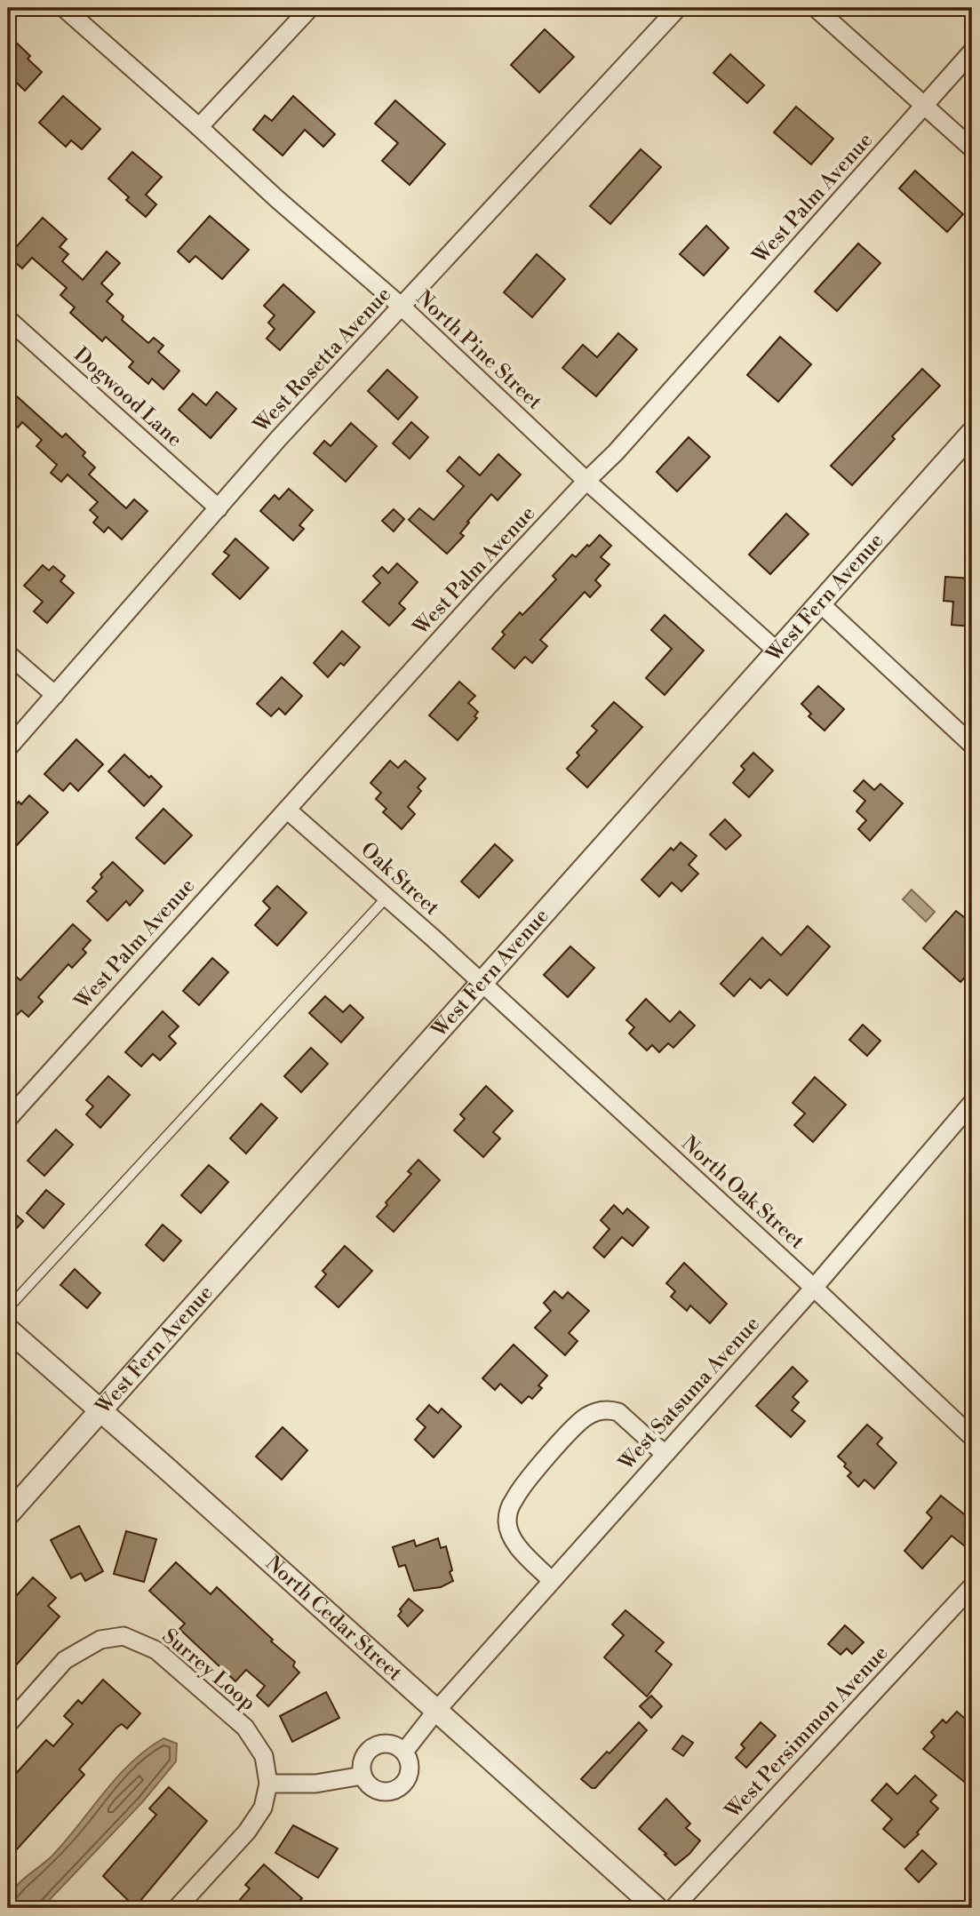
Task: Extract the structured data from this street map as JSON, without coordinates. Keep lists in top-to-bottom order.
{
  "streets": {
    "street": [
      "West Palm Avenue",
      "North Pine Street",
      "West Rosetta Avenue",
      "Dogwood Lane",
      "West Fern Avenue",
      "Oak Street",
      "North Oak Street",
      "West Satsuma Avenue",
      "North Cedar Street",
      "Surrey Loop",
      "West Persimmon Avenue"
    ]
  },
  "crossings": [
    ["West Palm Avenue", "North Pine Street"],
    ["West Palm Avenue", "Oak Street"],
    ["North Pine Street", "West Rosetta Avenue"],
    ["North Pine Street", "West Fern Avenue"],
    ["West Rosetta Avenue", "Dogwood Lane"],
    ["West Fern Avenue", "Oak Street"],
    ["West Fern Avenue", "North Oak Street"],
    ["West Fern Avenue", "North Cedar Street"],
    ["Oak Street", "North Oak Street"],
    ["North Oak Street", "West Satsuma Avenue"],
    ["West Satsuma Avenue", "North Cedar Street"]
  ]
}
